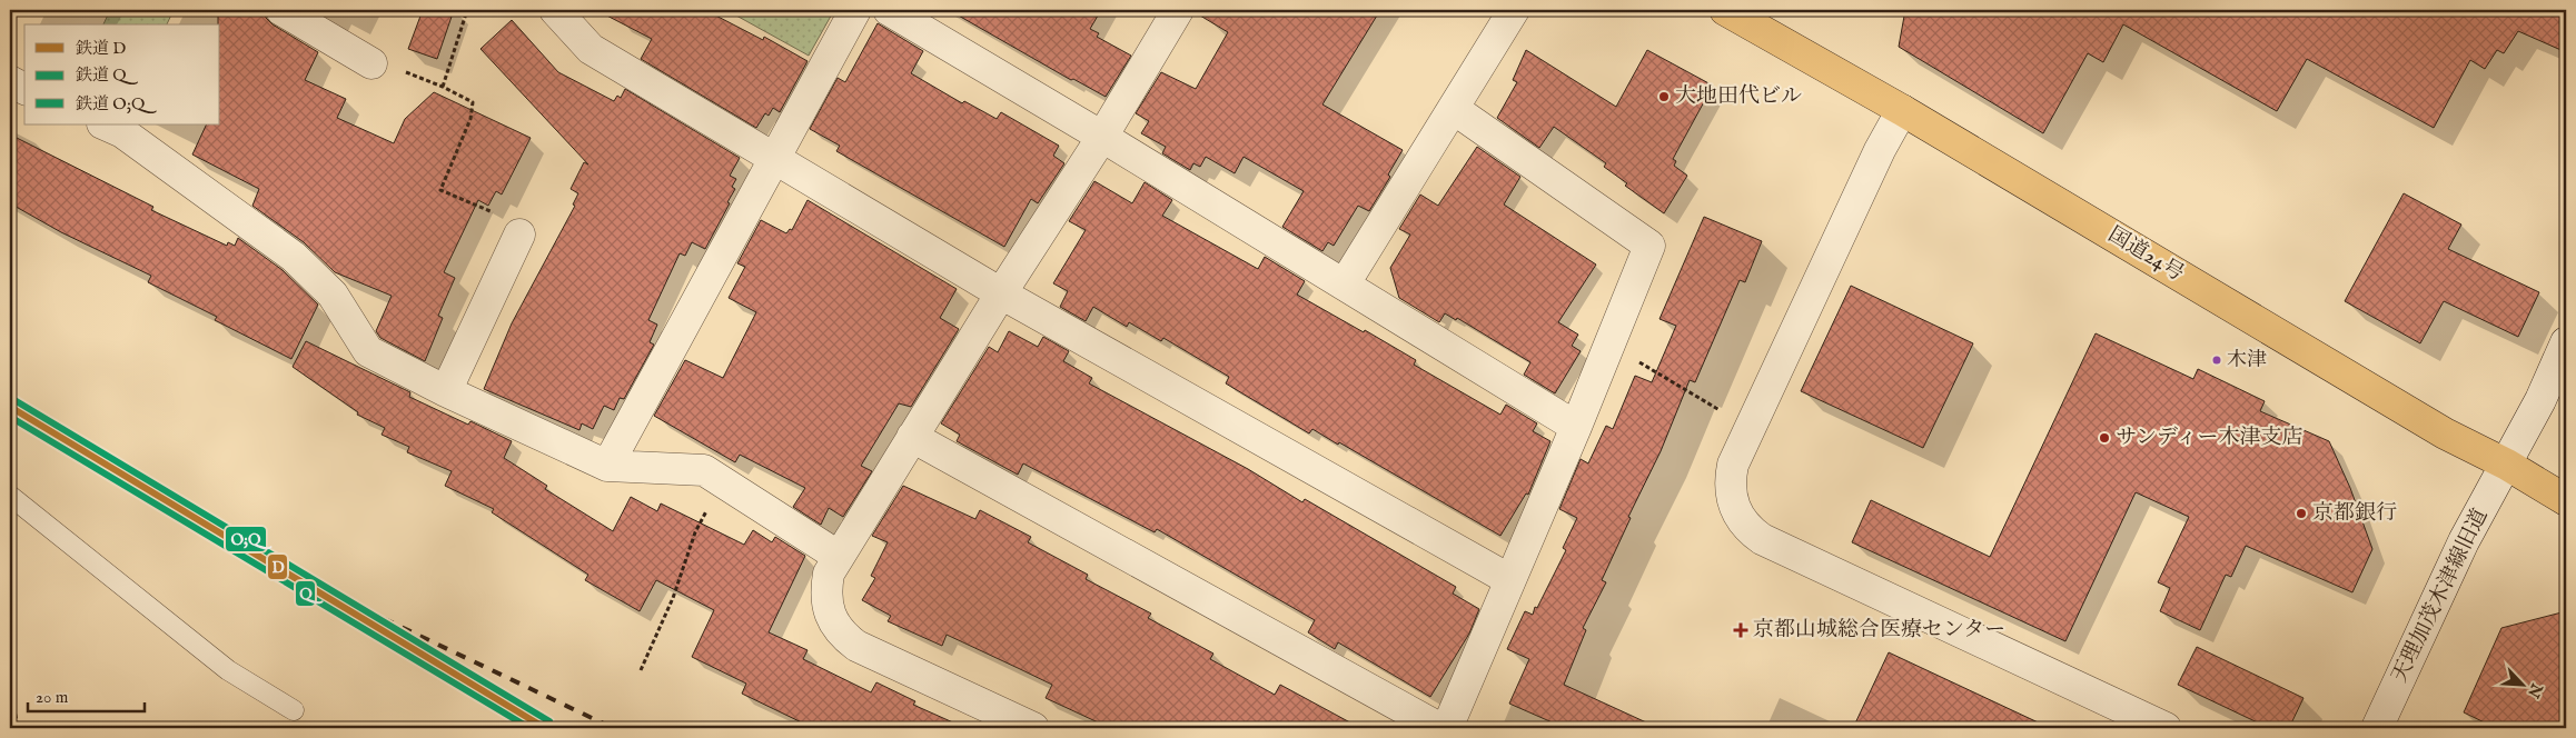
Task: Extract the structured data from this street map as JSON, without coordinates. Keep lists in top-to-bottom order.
{
  "streets": {
    "highway": ["国道24号"],
    "street": ["天理加茂木津線旧道"]
  },
  "crossings": [
    ["国道24号", "天理加茂木津線旧道"]
  ],
  "places": {
    "other": [
      "大地田代ビル",
      "木津",
      "サンディー木津支店",
      "京都銀行"
    ],
    "health": ["京都山城総合医療センター"]
  },
  "lines": ["rail line O;Q", "rail line D", "rail line Q"],
  "legend": ["鉄道 D", "鉄道 Q", "鉄道 O;Q"],
  "scale_bar": "20 m",
  "north": "bottom right"
}
